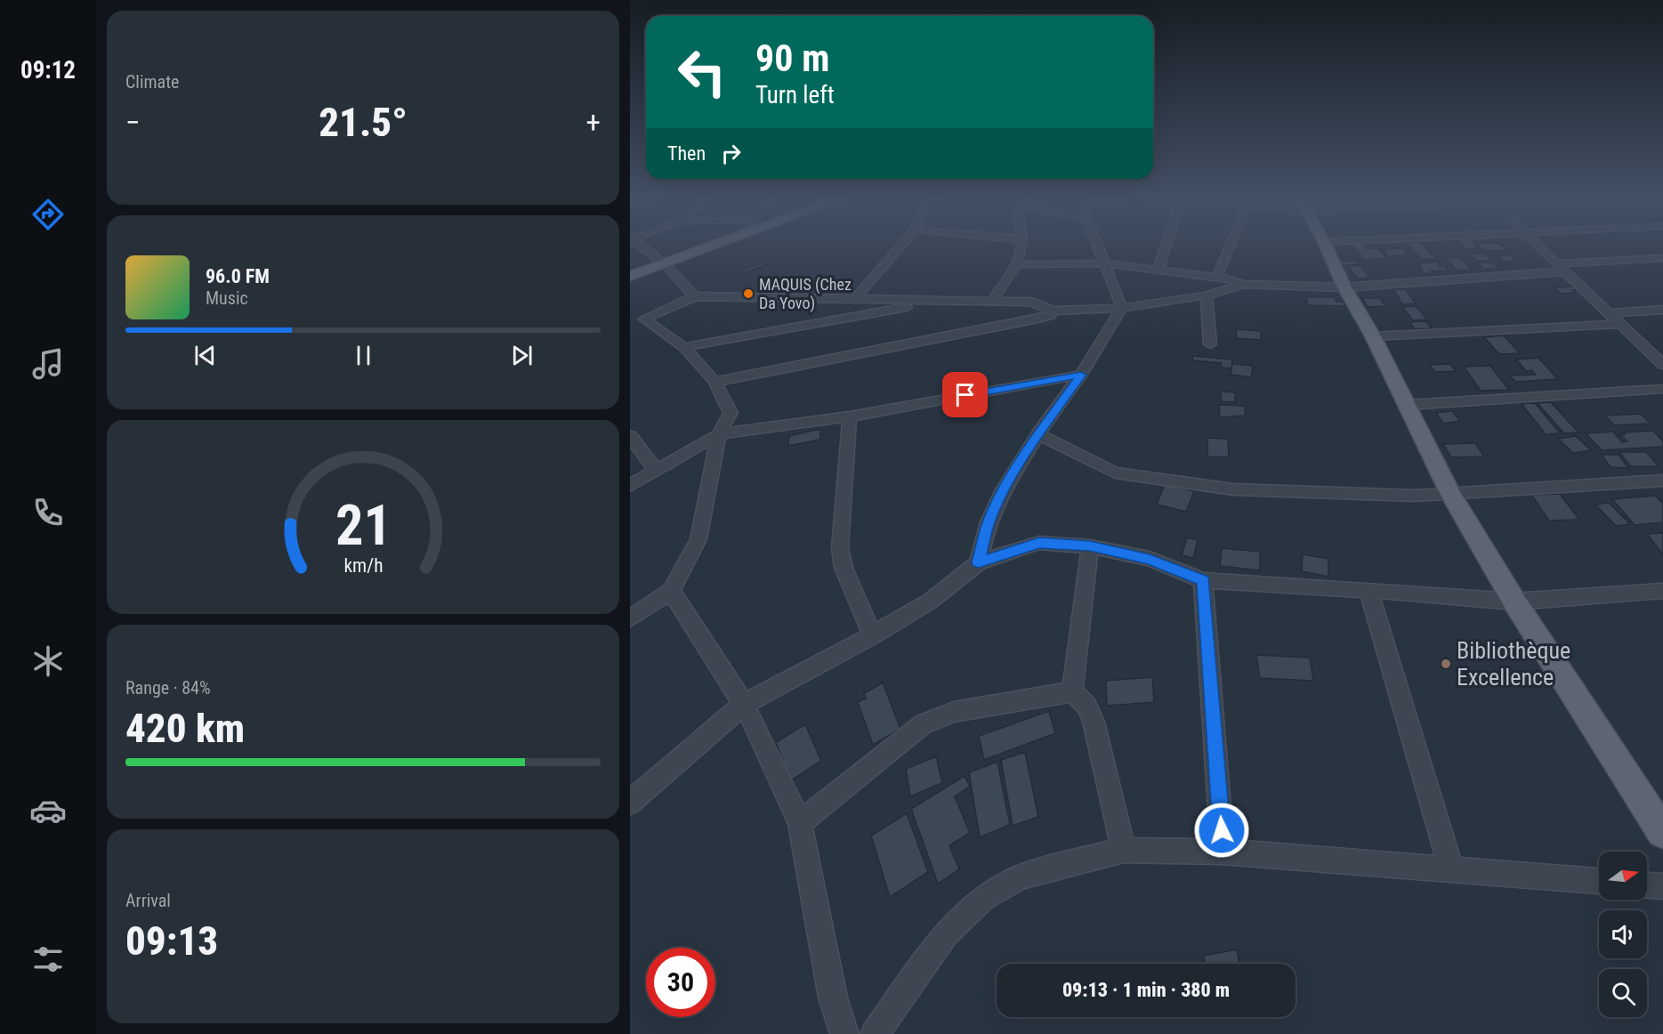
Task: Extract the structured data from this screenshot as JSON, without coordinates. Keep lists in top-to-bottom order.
{
  "places": ["MAQUIS (Chez Da Yovo)", "Bibliothèque Excellence"],
  "north": "right",
  "page": {
    "tabs": "09:12",
    "tile": [
      "Climate",
      ["Range · 84%", "420 km"],
      ["Arrival", "09:13"]
    ],
    "turn": ["90 m", "Turn left"],
    "heat": ["−", "21.5°", "+"],
    "then": "Then",
    "song": ["96.0 FM", "Music"],
    "limit": "30",
    "trip": "09:13 · 1 min · 380 m",
    "gauge": ["21", "km/h"]
  }
}
